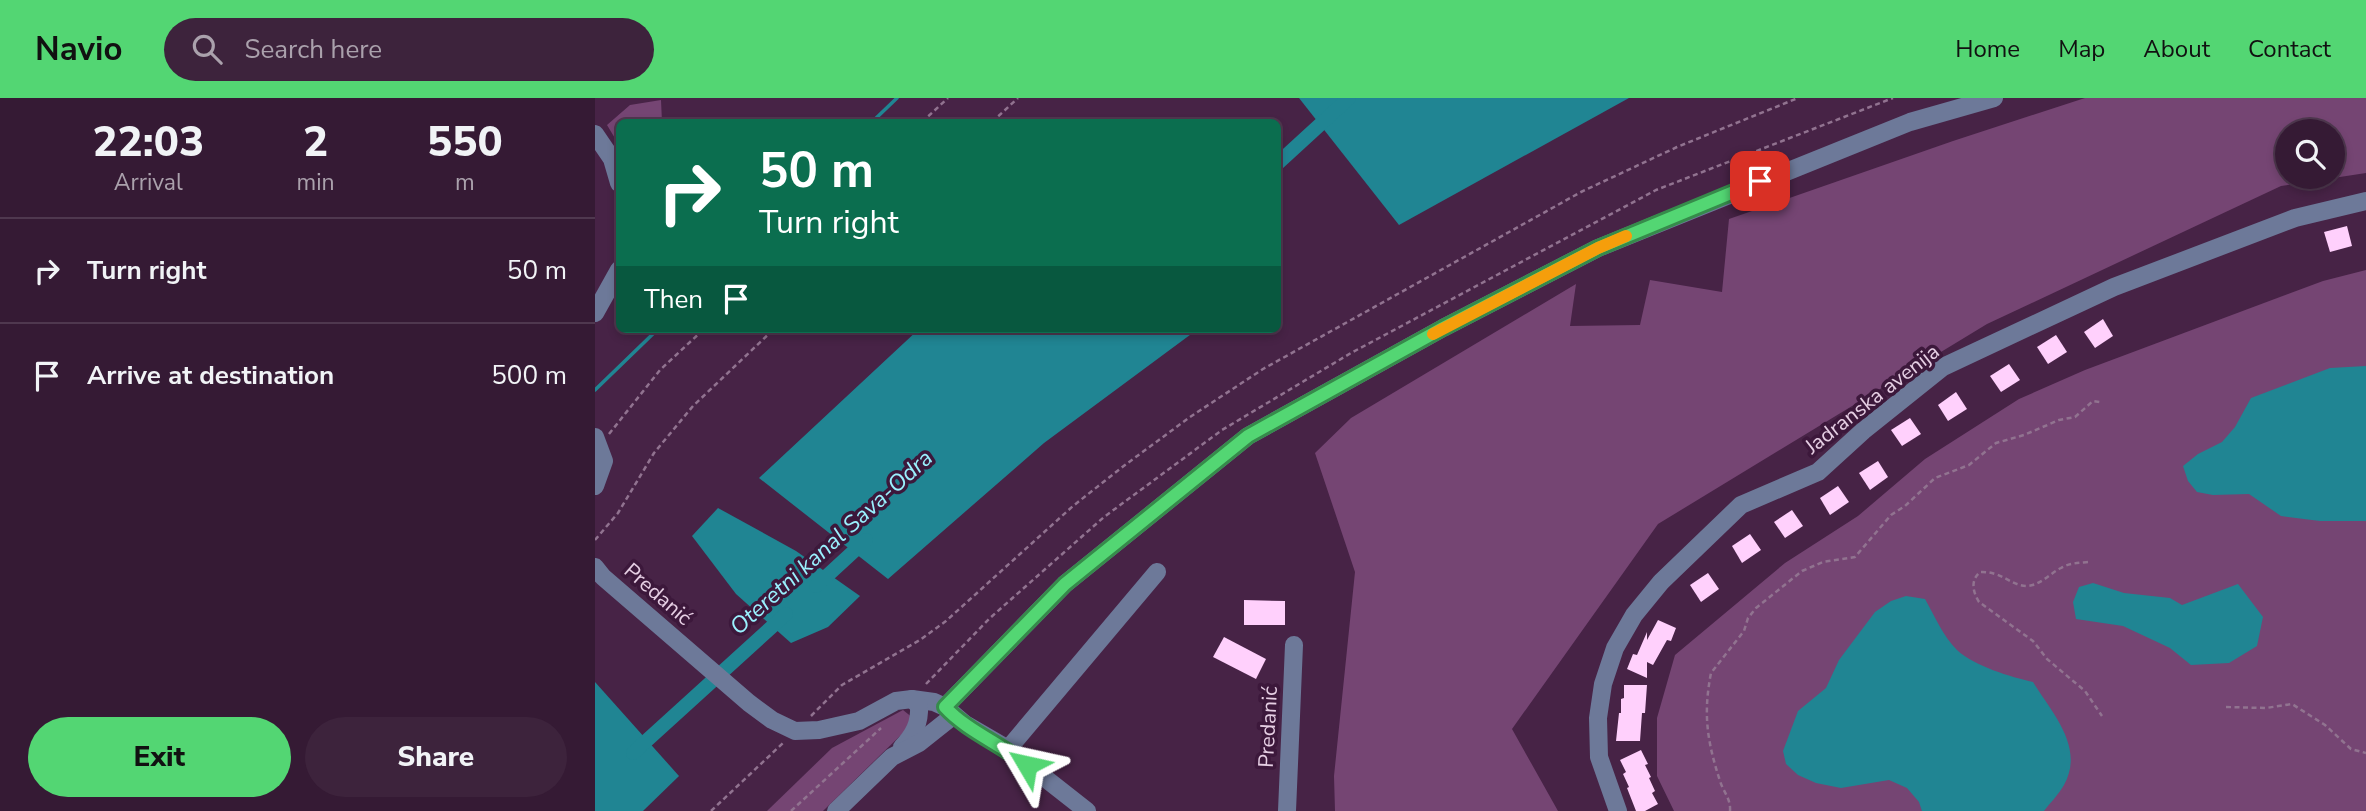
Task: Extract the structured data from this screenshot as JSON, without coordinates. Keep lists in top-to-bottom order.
{
  "streets": {
    "street": ["Jadranska avenija", "Predanić"]
  },
  "water": ["Oteretni kanal Sava-Odra"],
  "page": {
    "header": "Navio",
    "search": "Search here",
    "nav": [
      "Home",
      "Map",
      "About",
      "Contact"
    ],
    "eta": [
      "22:03",
      "Arrival",
      "2",
      "min",
      "550",
      "m"
    ],
    "turn": ["50 m", "Turn right"],
    "list": [
      {
        "name": "Turn right",
        "value": "50 m"
      },
      {
        "name": "Arrive at destination",
        "value": "500 m"
      }
    ],
    "then": "Then",
    "buttons": ["Exit", "Share"]
  }
}
